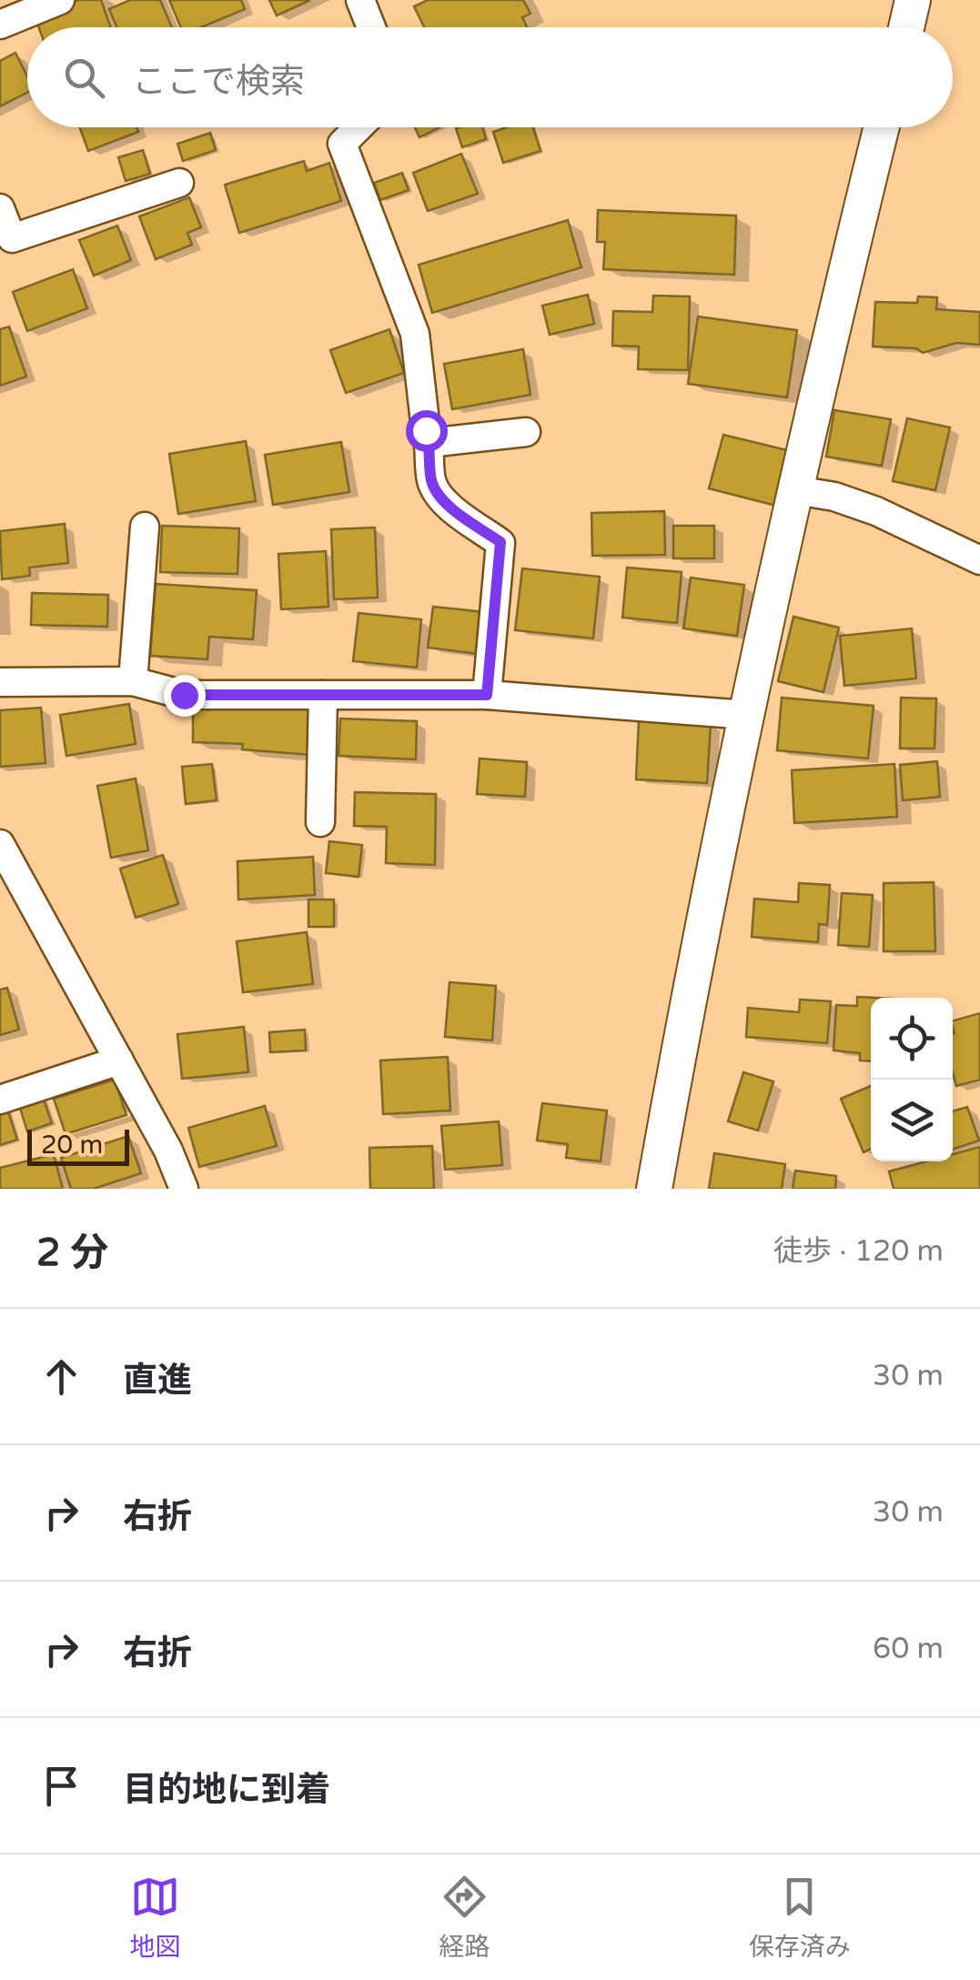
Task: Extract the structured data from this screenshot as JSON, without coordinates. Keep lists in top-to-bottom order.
{
  "scale_bar": "20 m",
  "page": {
    "search": "ここで検索",
    "scale": "20 m",
    "heading": ["2 分", "徒歩 · 120 m"],
    "list": [
      ["直進", "30 m"],
      ["右折", "30 m"],
      ["右折", "60 m"],
      "目的地に到着"
    ],
    "nav": ["地図", "経路", "保存済み"]
  }
}
